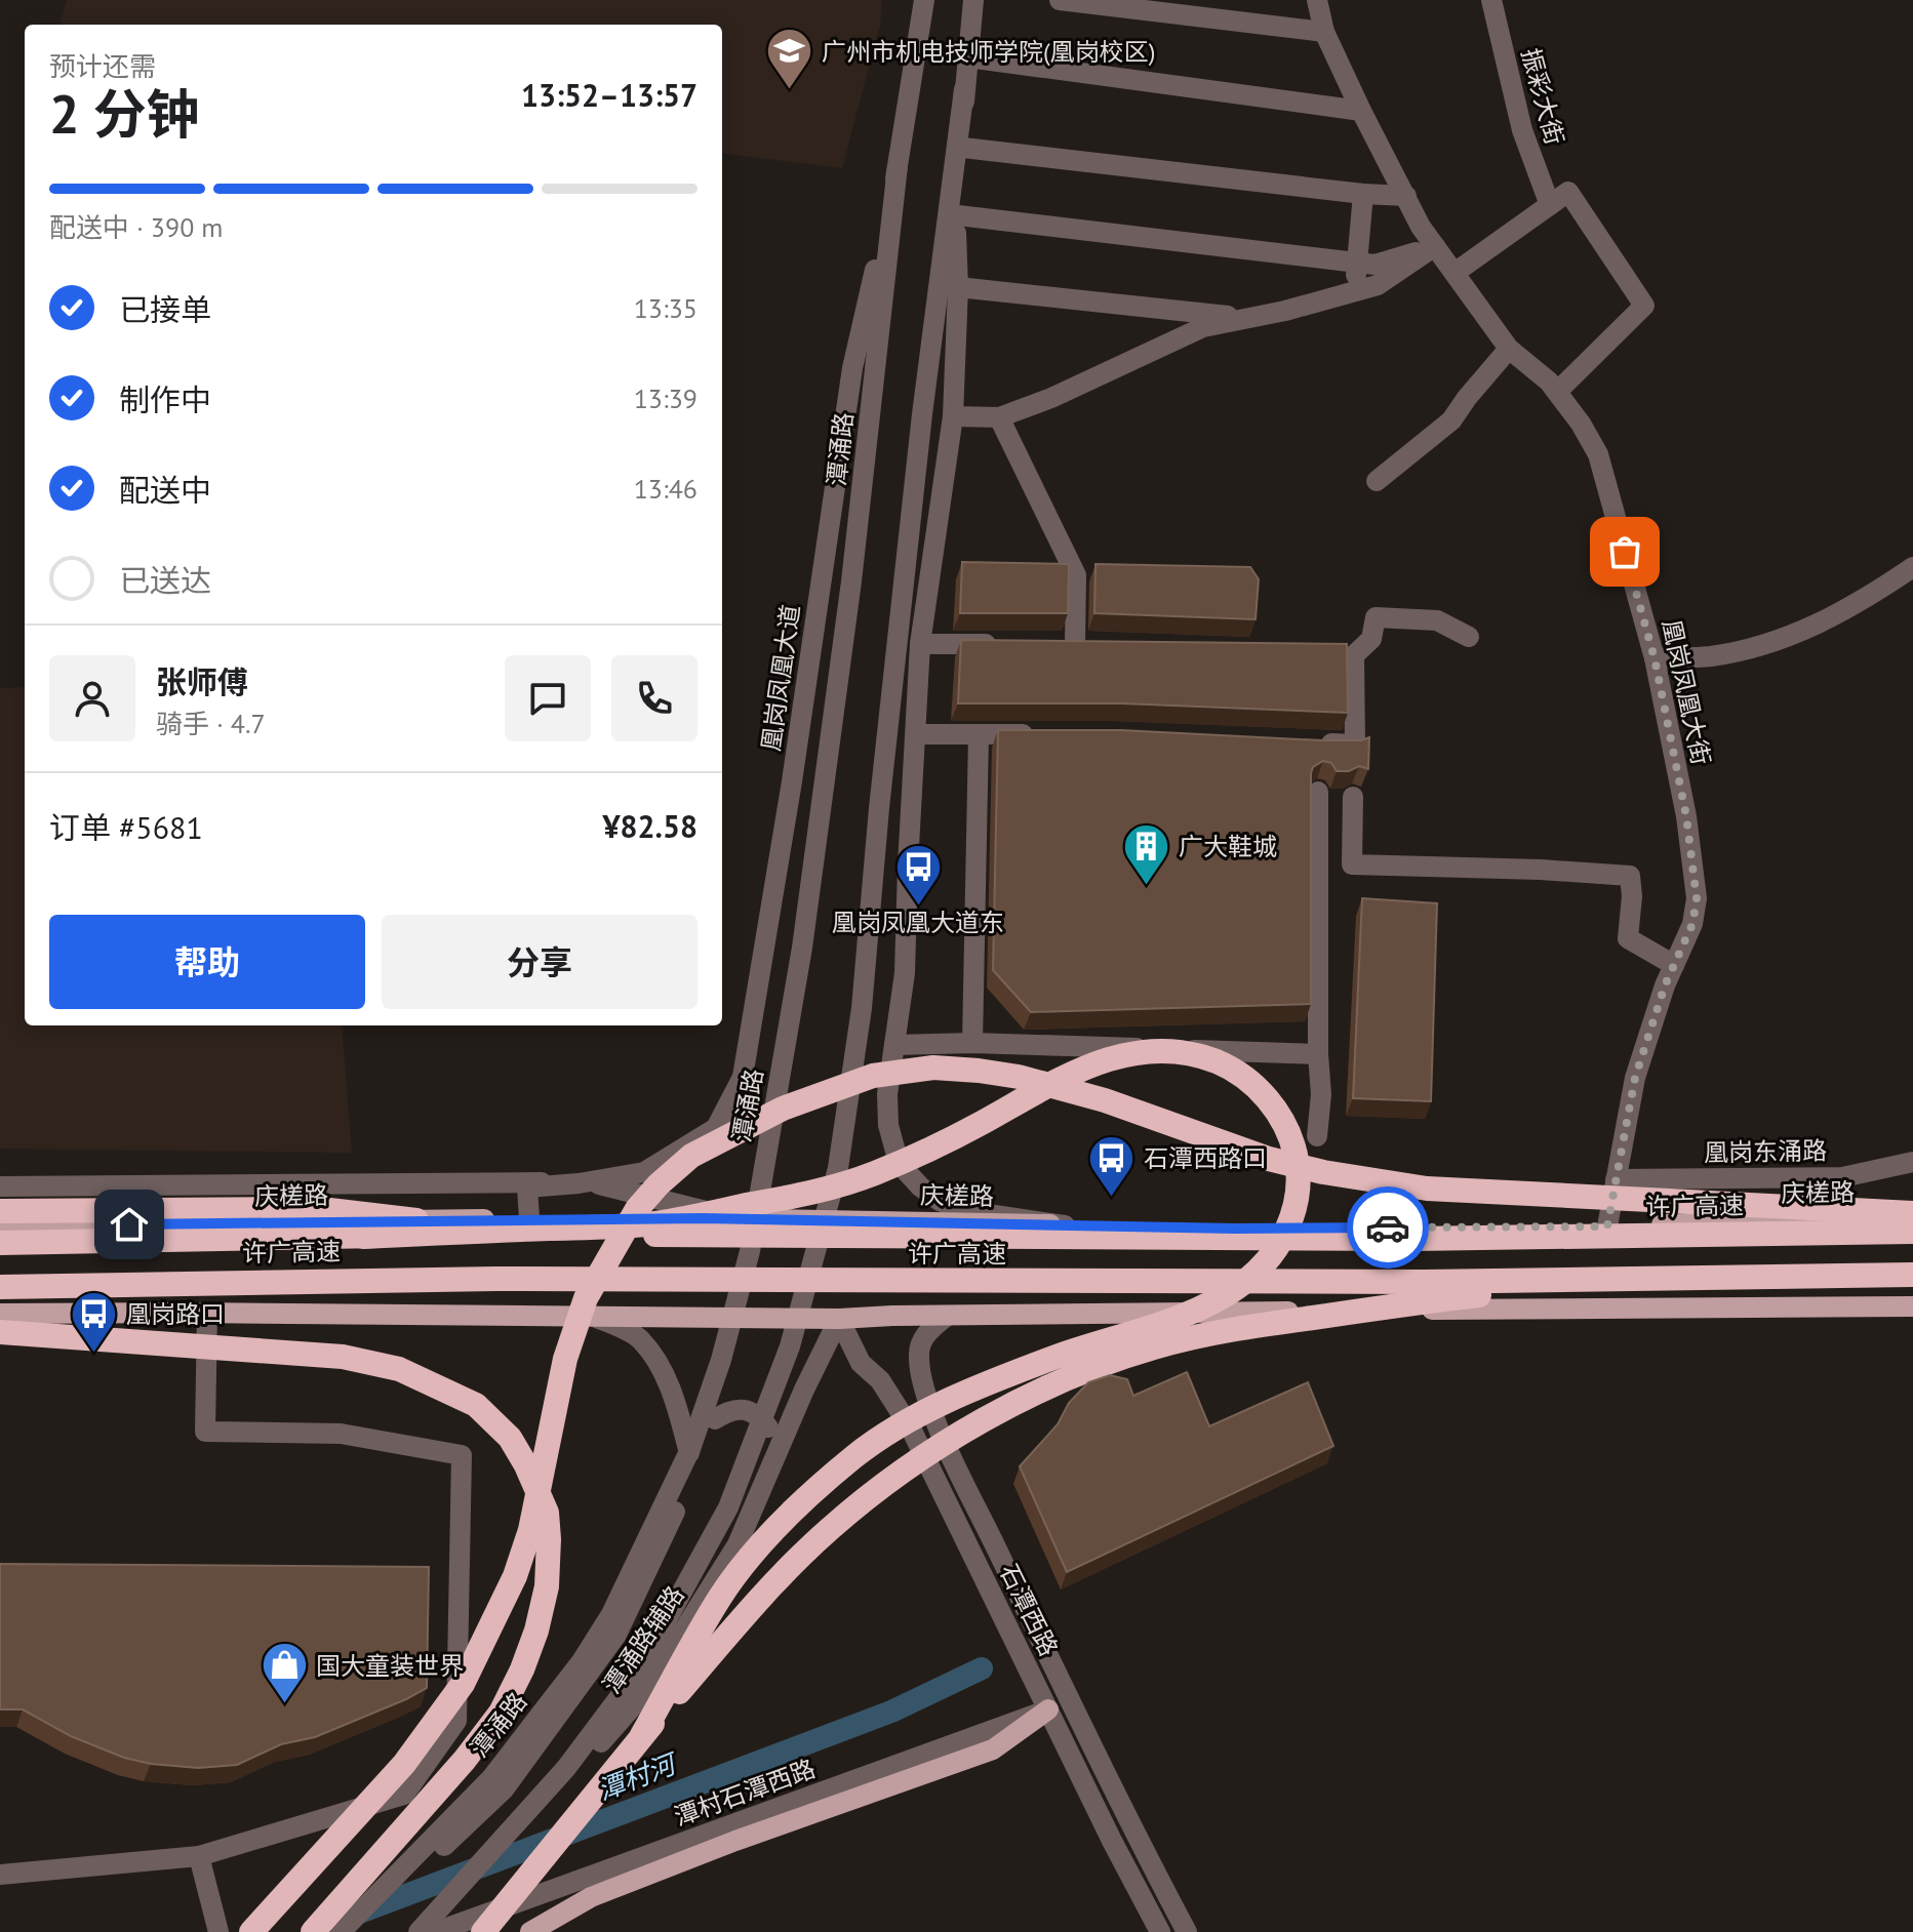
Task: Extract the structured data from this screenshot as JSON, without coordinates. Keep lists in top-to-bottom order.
{
  "streets": {
    "highway": ["许广高速"],
    "main road": ["庆槎路"],
    "street": [
      "振彩大街",
      "潭涌路",
      "凰岗凤凰大道",
      "凰岗凤凰大街",
      "凰岗东涌路",
      "石潭西路",
      "潭涌路辅路",
      "潭村石潭西路"
    ]
  },
  "crossings": [
    ["潭涌路", "凰岗凤凰大道"],
    ["凰岗凤凰大道", "庆槎路"],
    ["凰岗凤凰大街", "凰岗东涌路"],
    ["凰岗凤凰大街", "庆槎路"],
    ["石潭西路", "潭涌路辅路"],
    ["石潭西路", "潭村石潭西路"]
  ],
  "water": ["潭村河"],
  "places": {
    "school or university": ["广州市机电技师学院(凰岗校区)"],
    "building": ["广大鞋城"],
    "bus stop": ["凰岗凤凰大道东", "石潭西路口", "凰岗路口"],
    "shop": ["国大童装世界"]
  },
  "page": {
    "heading": ["2 分钟", "预计还需", "13:52–13:57"],
    "panel": [
      "张师傅",
      "骑手 · 4.7",
      "订单 #5681",
      "¥82.58"
    ],
    "bar": "配送中 · 390 m",
    "list": [
      ["已接单", "13:35"],
      ["制作中", "13:39"],
      ["配送中", "13:46"],
      "已送达"
    ],
    "buttons": ["帮助", "分享"]
  }
}
